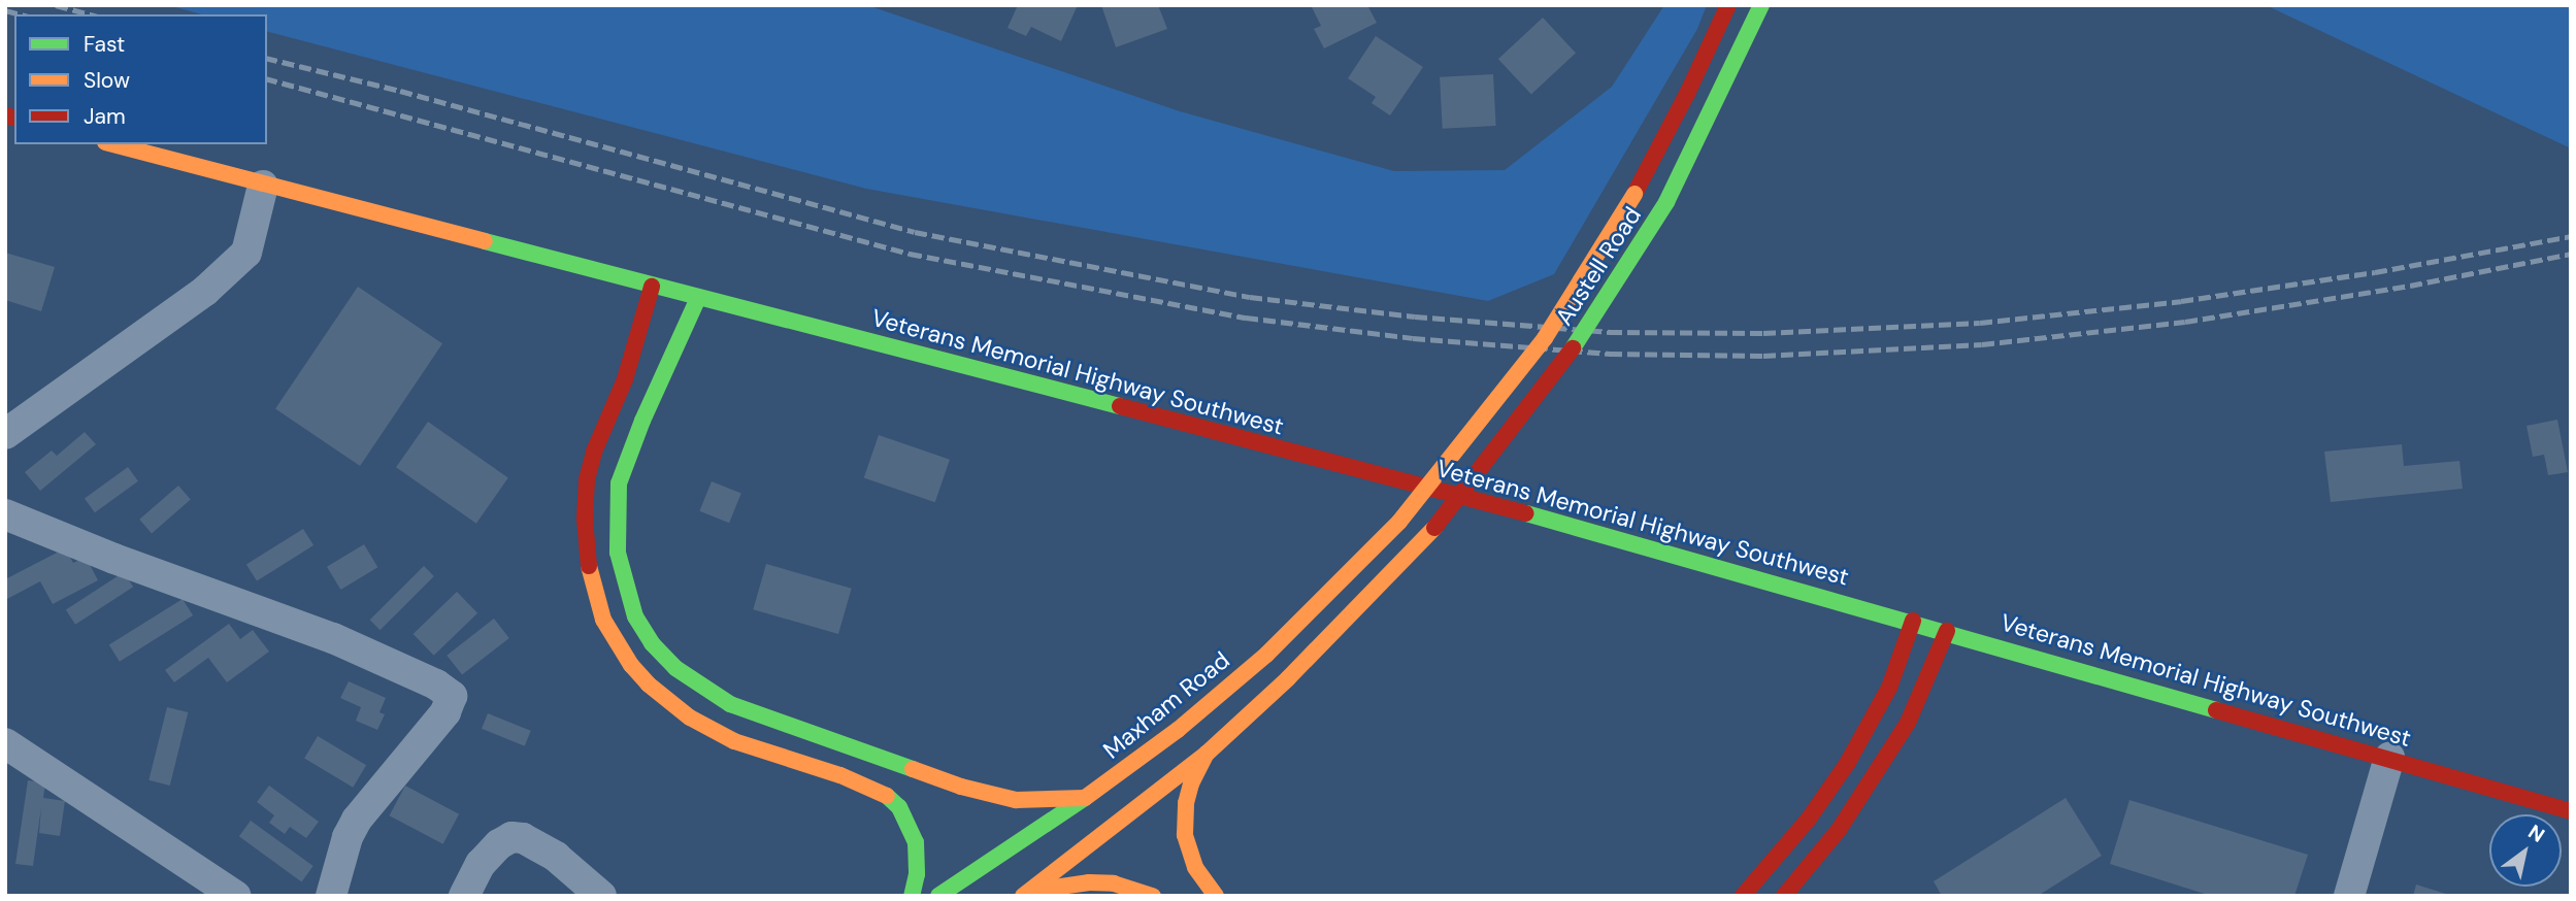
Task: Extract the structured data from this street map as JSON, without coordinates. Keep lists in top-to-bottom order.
{
  "streets": {
    "main road": ["Austell Road", "Veterans Memorial Highway Southwest", "Maxham Road"]
  },
  "crossings": [
    ["Austell Road", "Maxham Road"]
  ],
  "legend": ["Fast", "Slow", "Jam"],
  "north": "top right"
}
